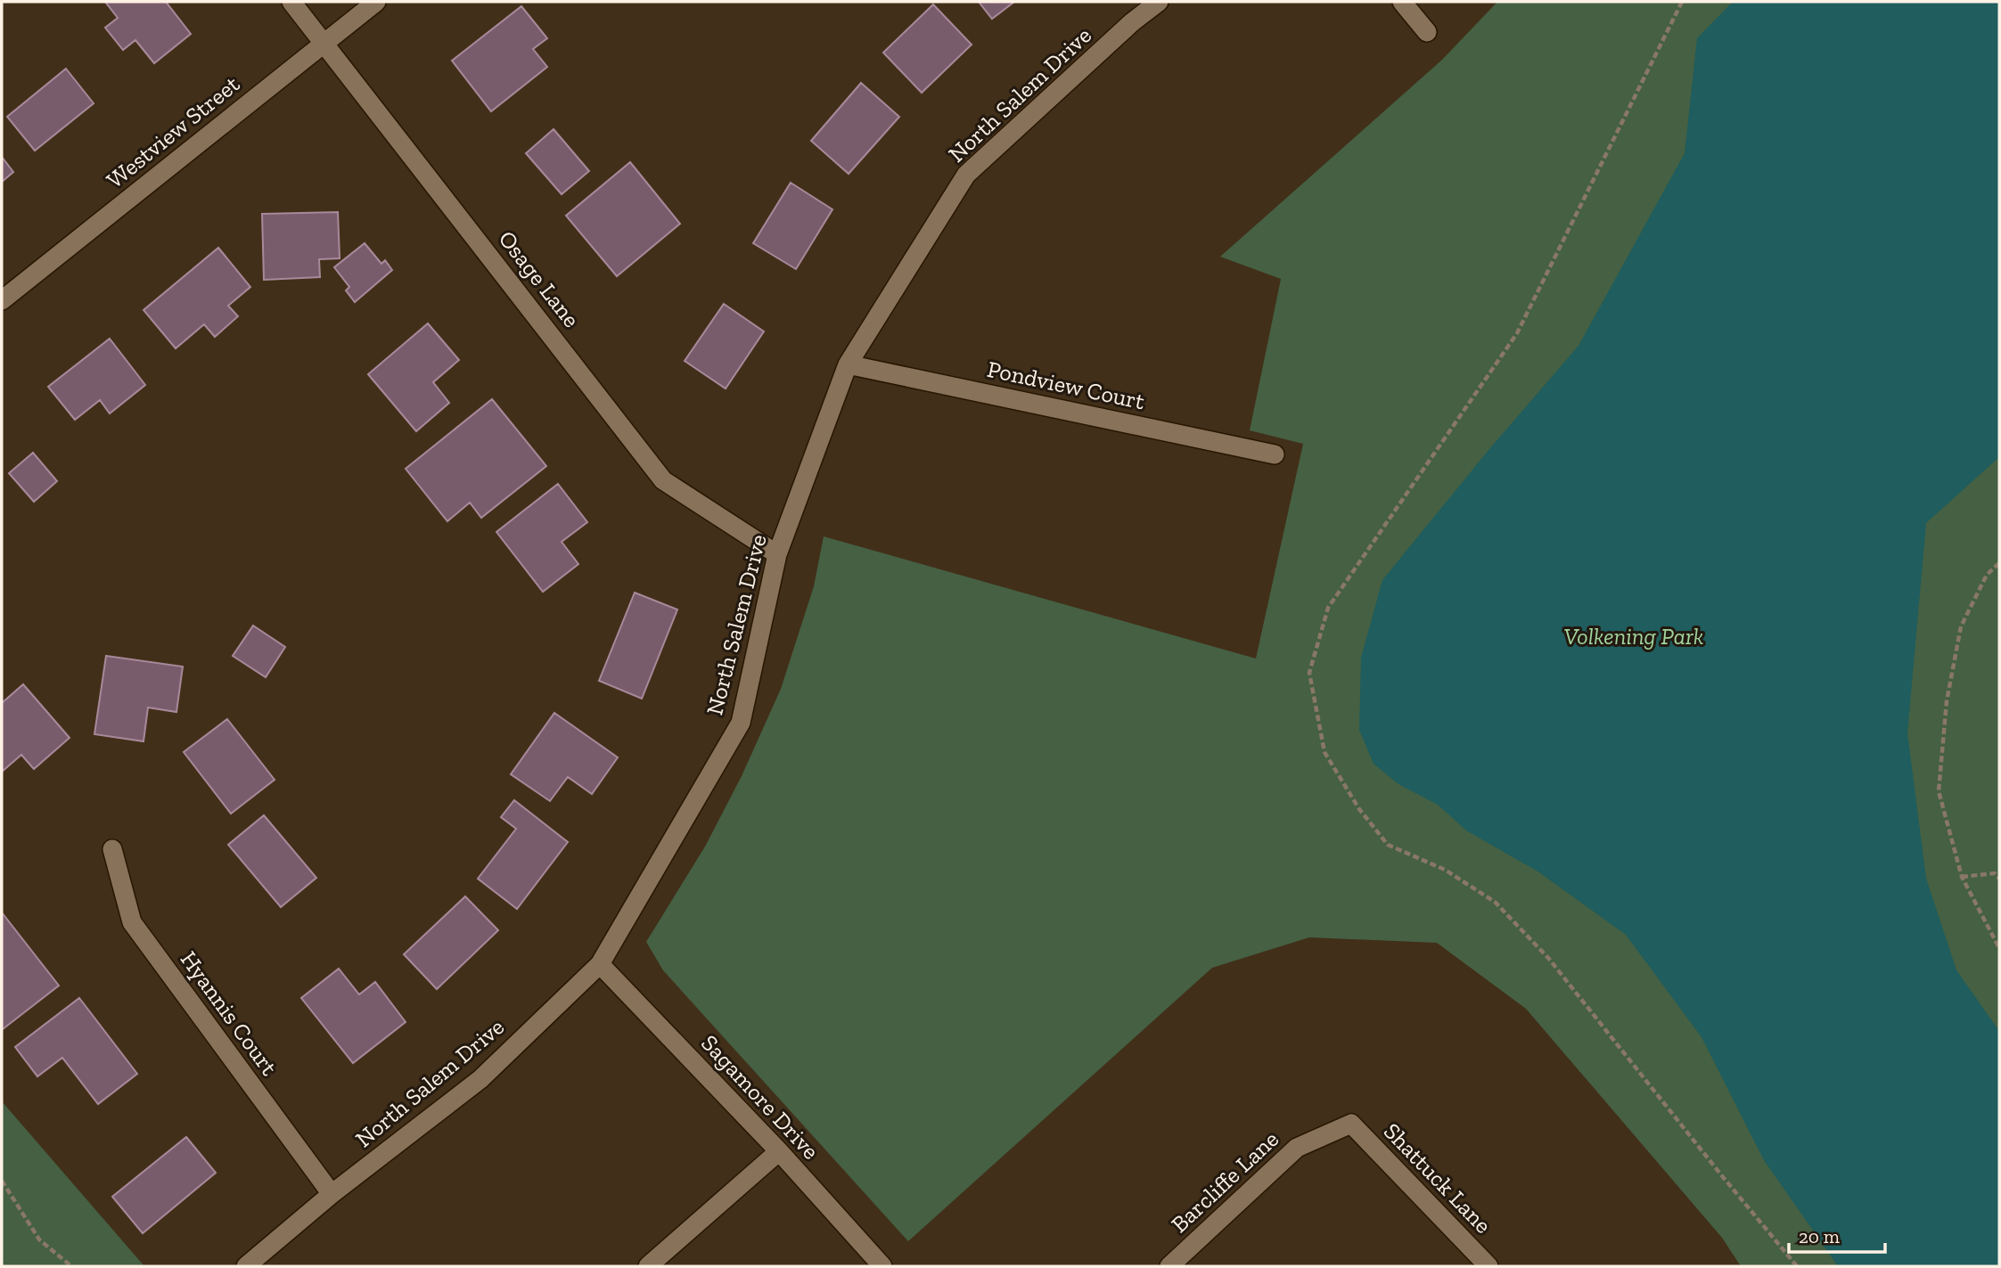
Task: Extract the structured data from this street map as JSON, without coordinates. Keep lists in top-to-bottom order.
{
  "streets": {
    "street": [
      "North Salem Drive",
      "Westview Street",
      "Osage Lane",
      "Pondview Court",
      "Hyannis Court",
      "Sagamore Drive",
      "Shattuck Lane",
      "Barcliffe Lane"
    ]
  },
  "crossings": [
    ["North Salem Drive", "Osage Lane"],
    ["North Salem Drive", "Pondview Court"],
    ["North Salem Drive", "Hyannis Court"],
    ["North Salem Drive", "Sagamore Drive"],
    ["Westview Street", "Osage Lane"],
    ["Shattuck Lane", "Barcliffe Lane"]
  ],
  "parks": ["Volkening Park"],
  "scale_bar": "20 m"
}
